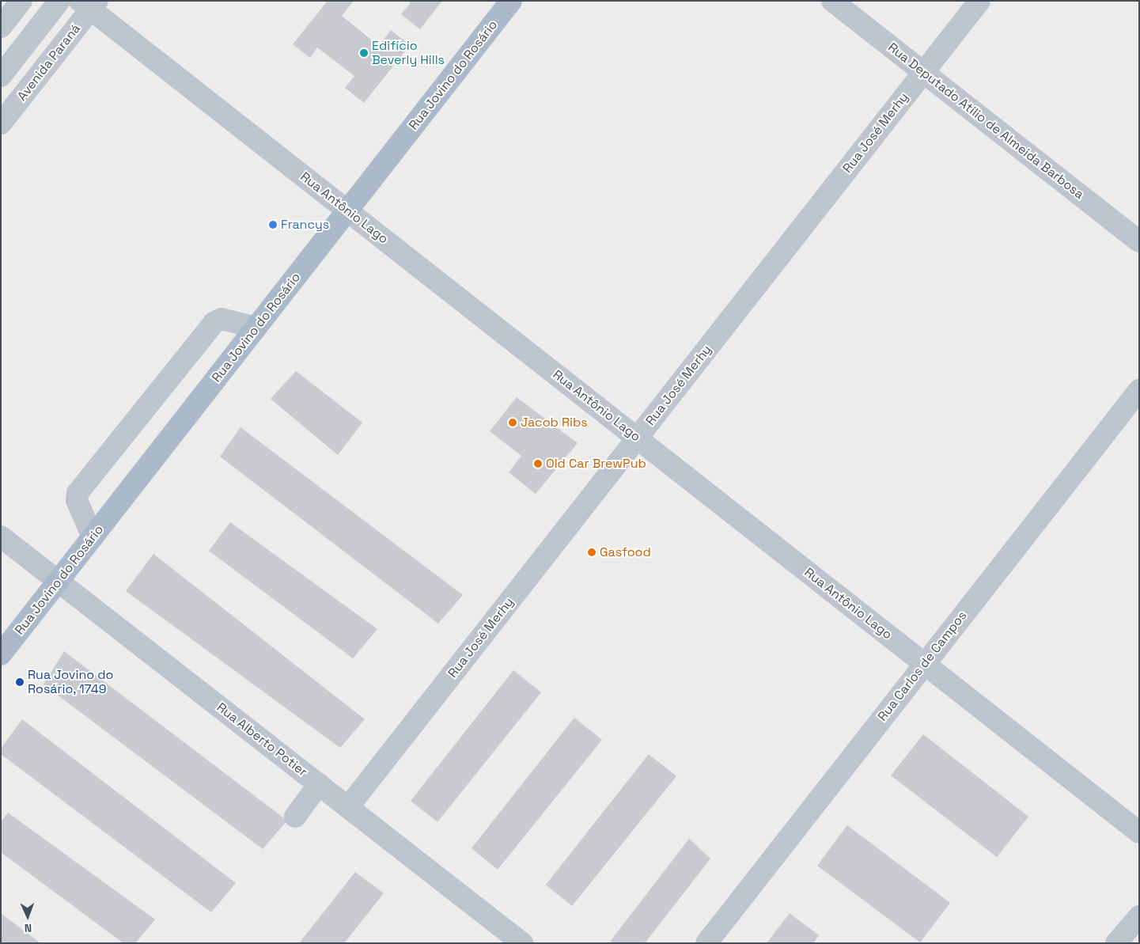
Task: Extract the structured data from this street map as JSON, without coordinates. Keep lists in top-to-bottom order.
{
  "streets": {
    "main road": ["Rua Jovino do Rosário"],
    "street": [
      "Avenida Paraná",
      "Rua Deputado Atílio de Almeida Barbosa",
      "Rua José Merhy",
      "Rua Antônio Lago",
      "Rua Carlos de Campos",
      "Rua Alberto Potier"
    ]
  },
  "crossings": [
    ["Avenida Paraná", "Rua Antônio Lago"],
    ["Rua Jovino do Rosário", "Rua Antônio Lago"],
    ["Rua Jovino do Rosário", "Rua Alberto Potier"],
    ["Rua Deputado Atílio de Almeida Barbosa", "Rua José Merhy"],
    ["Rua José Merhy", "Rua Antônio Lago"],
    ["Rua José Merhy", "Rua Alberto Potier"],
    ["Rua Antônio Lago", "Rua Carlos de Campos"]
  ],
  "places": [
    "Edifício Beverly Hills",
    "Francys",
    "Jacob Ribs",
    "Old Car BrewPub",
    "Gasfood",
    "Rua Jovino do Rosário, 1749"
  ],
  "north": "bottom"
}
